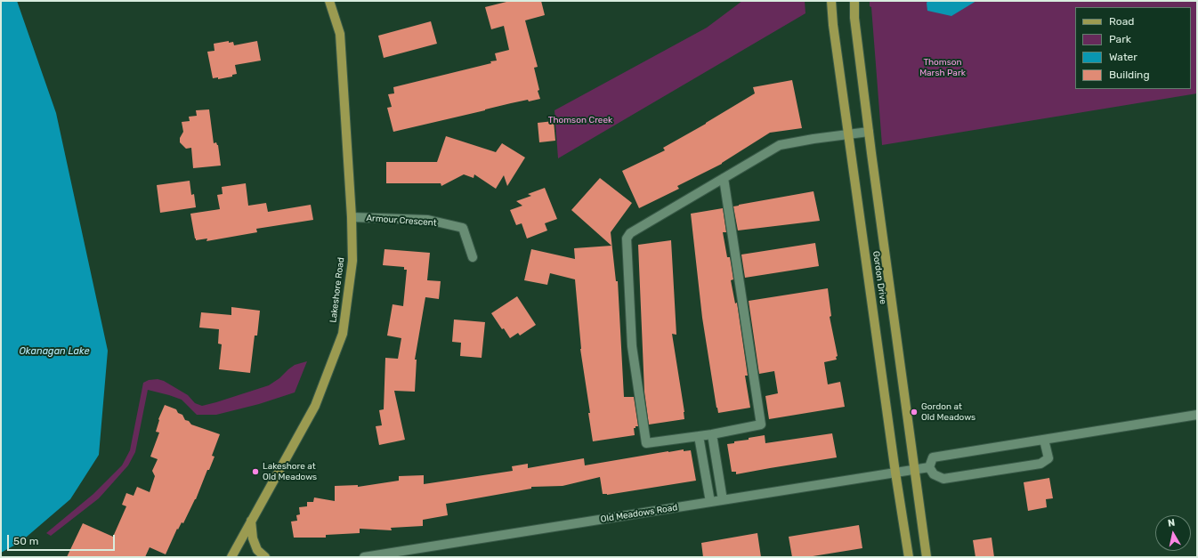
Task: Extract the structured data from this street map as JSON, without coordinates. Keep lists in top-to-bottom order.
{
  "streets": {
    "main road": ["Gordon Drive", "Lakeshore Road"],
    "street": ["Armour Crescent", "Old Meadows Road"]
  },
  "crossings": [
    ["Armour Crescent", "Lakeshore Road"],
    ["Gordon Drive", "Old Meadows Road"]
  ],
  "water": ["Okanagan Lake"],
  "parks": ["Thomson Marsh Park", "Thomson Creek"],
  "places": ["Gordon at Old Meadows", "Lakeshore at Old Meadows"],
  "legend": [
    "Road",
    "Park",
    "Water",
    "Building"
  ],
  "scale_bar": "50 m",
  "north": "top"
}
